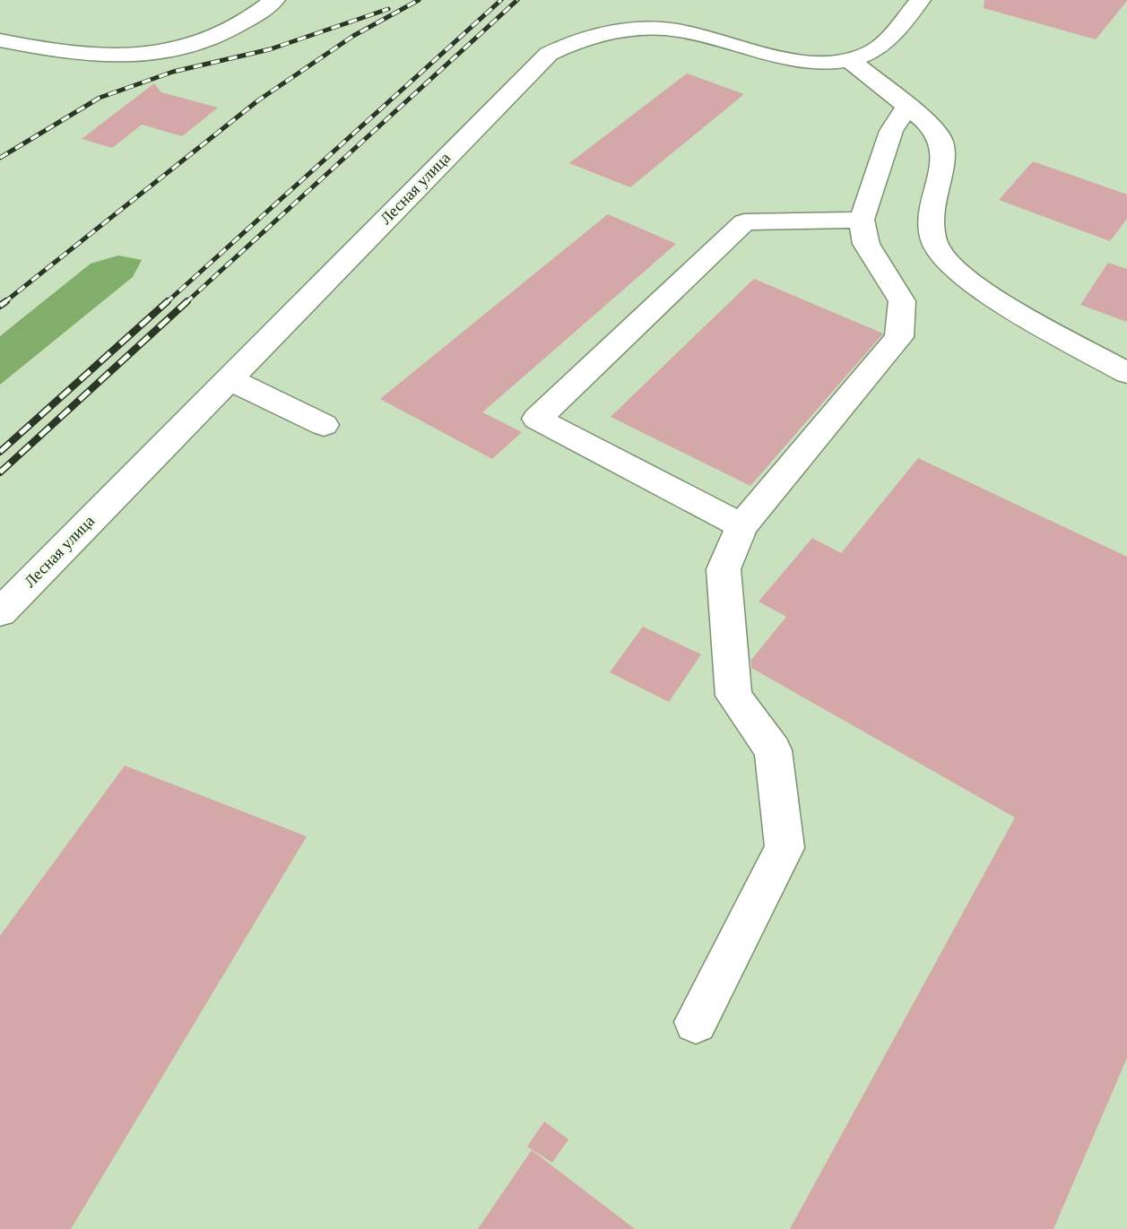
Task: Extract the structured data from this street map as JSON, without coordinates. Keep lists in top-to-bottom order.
{
  "streets": {
    "street": ["Лесная улица"]
  }
}
